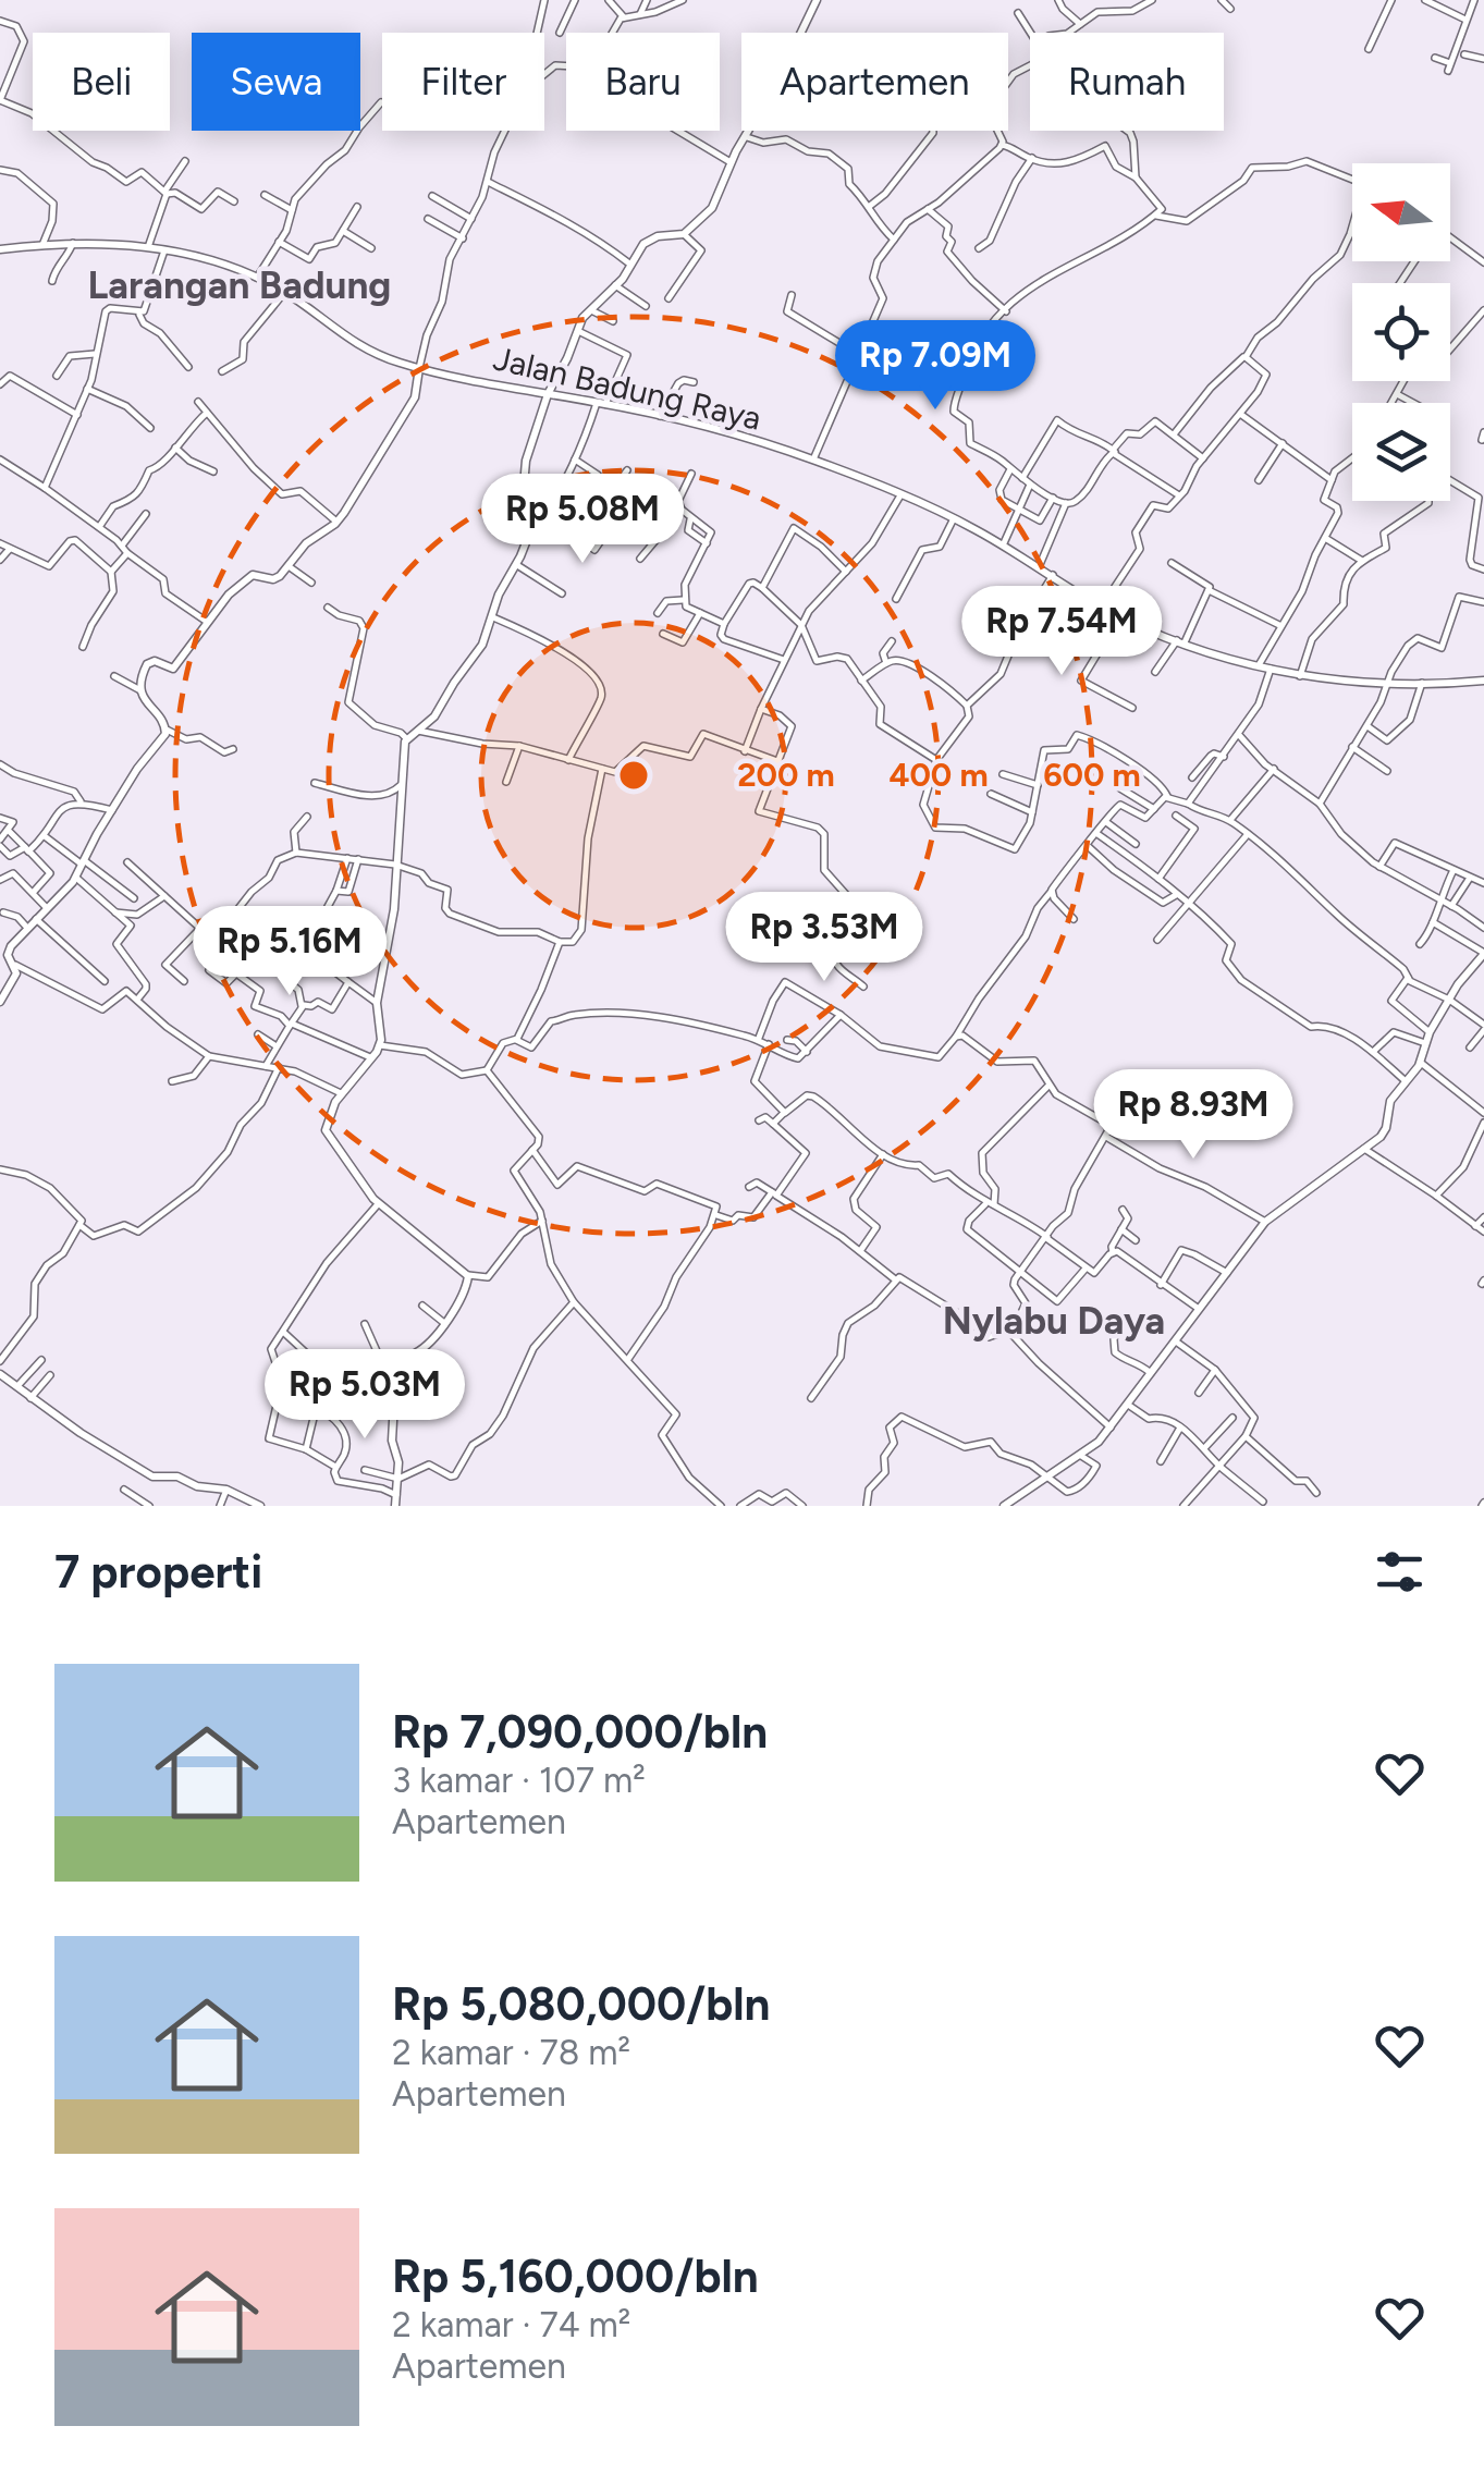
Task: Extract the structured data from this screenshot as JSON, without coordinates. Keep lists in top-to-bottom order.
{
  "streets": {
    "street": ["Jalan Badung Raya"]
  },
  "districts": ["Larangan Badung", "Nylabu Daya"],
  "north": "left",
  "page": {
    "chip": [
      "Beli",
      "Sewa",
      "Filter",
      "Baru",
      "Apartemen",
      "Rumah"
    ],
    "price": [
      "Rp 7.09M",
      "Rp 5.08M",
      "Rp 7.54M",
      "Rp 3.53M",
      "Rp 5.16M",
      "Rp 8.93M",
      "Rp 5.03M"
    ],
    "heading": "7 properti",
    "list": [
      {
        "name": "Rp 7,090,000/bln",
        "note": "3 kamar · 107 m² · Apartemen"
      },
      {
        "name": "Rp 5,080,000/bln",
        "note": "2 kamar · 78 m² · Apartemen"
      },
      {
        "name": "Rp 5,160,000/bln",
        "note": "2 kamar · 74 m² · Apartemen"
      }
    ]
  },
  "rings": ["200 m", "400 m", "600 m"]
}
